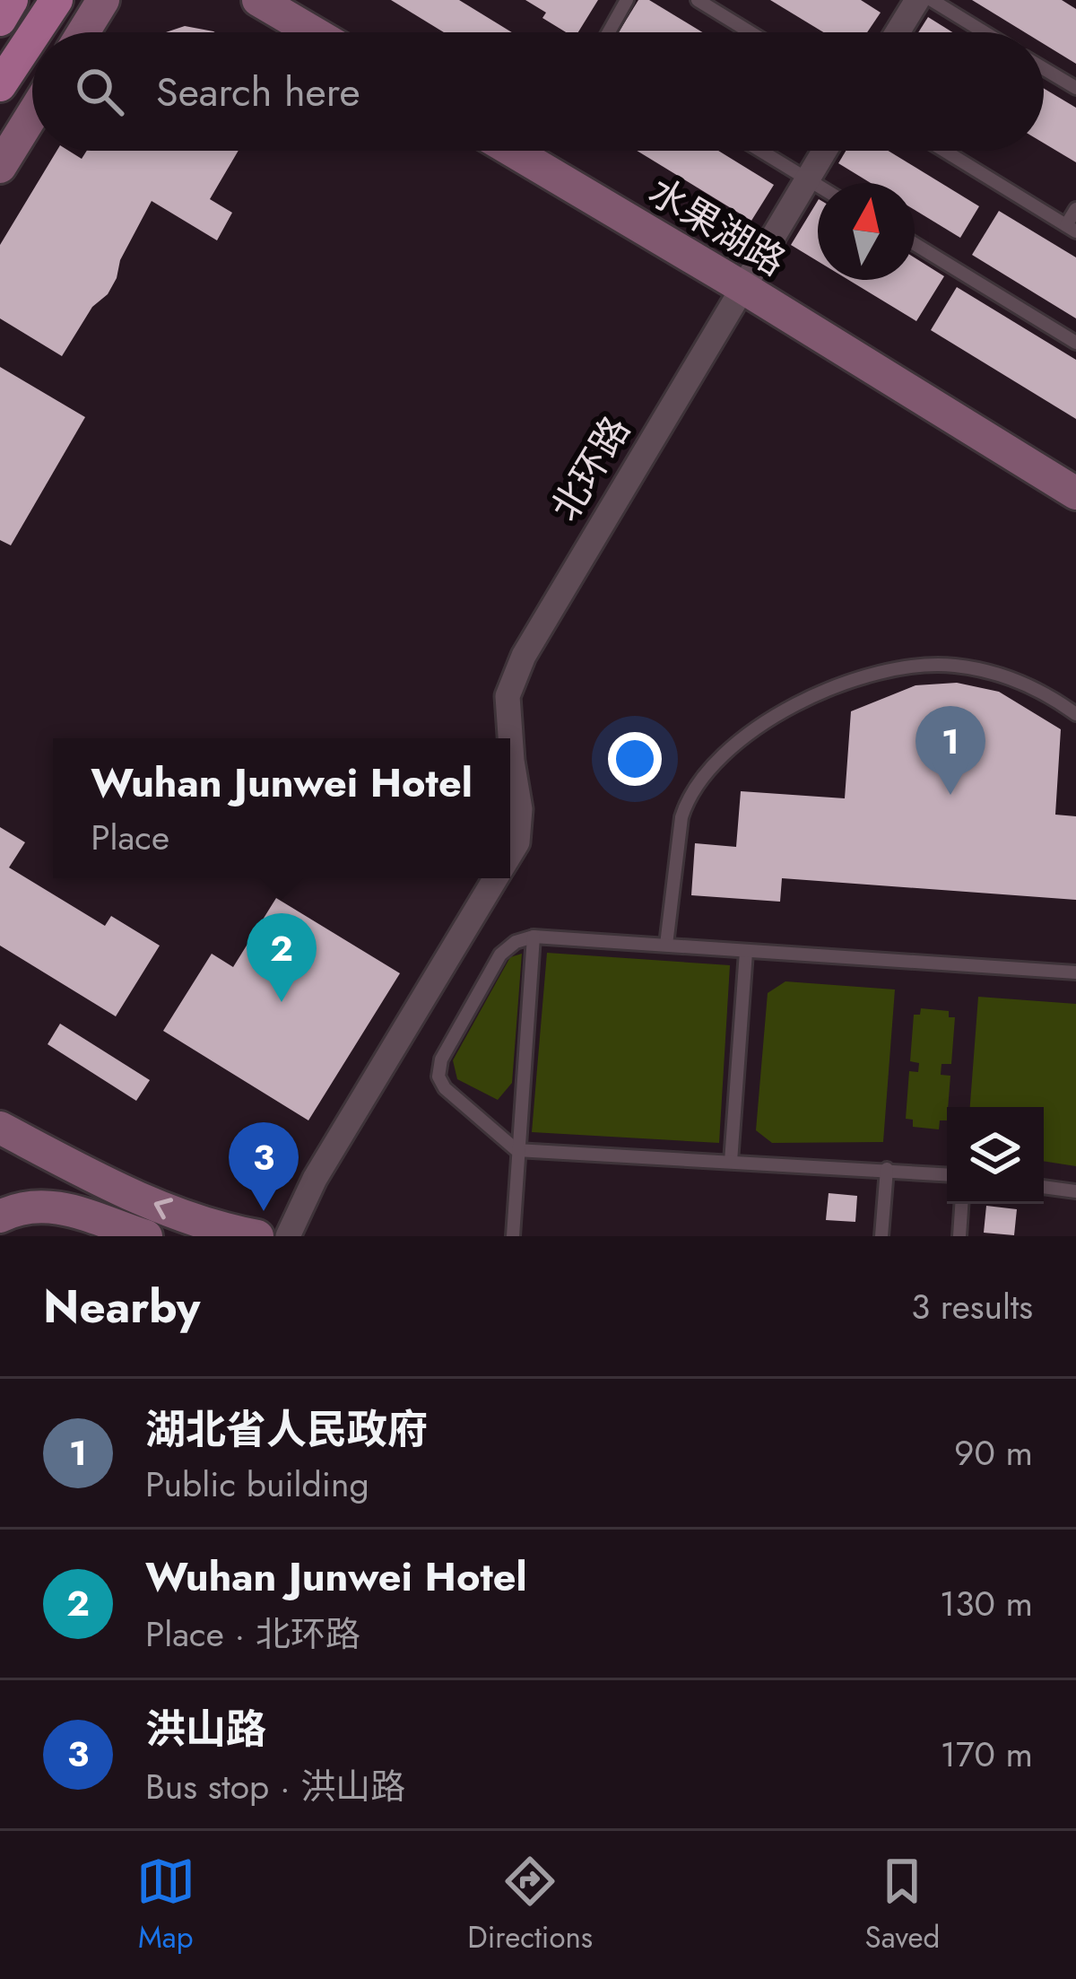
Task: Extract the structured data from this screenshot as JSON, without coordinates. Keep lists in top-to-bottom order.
{
  "streets": {
    "street": ["水果湖路", "北环路"]
  },
  "crossings": [
    ["水果湖路", "北环路"]
  ],
  "north": "top",
  "page": {
    "search": "Search here",
    "pins": ["1", "2", "3"],
    "popup": ["Wuhan Junwei Hotel", "Place"],
    "heading": ["Nearby", "3 results"],
    "list": [
      {
        "mark": "1",
        "name": "湖北省人民政府",
        "note": "Public building",
        "value": "90 m"
      },
      {
        "mark": "2",
        "name": "Wuhan Junwei Hotel",
        "note": "Place · 北环路",
        "value": "130 m"
      },
      {
        "mark": "3",
        "name": "洪山路",
        "note": "Bus stop · 洪山路",
        "value": "170 m"
      }
    ],
    "nav": ["Map", "Directions", "Saved"]
  }
}
